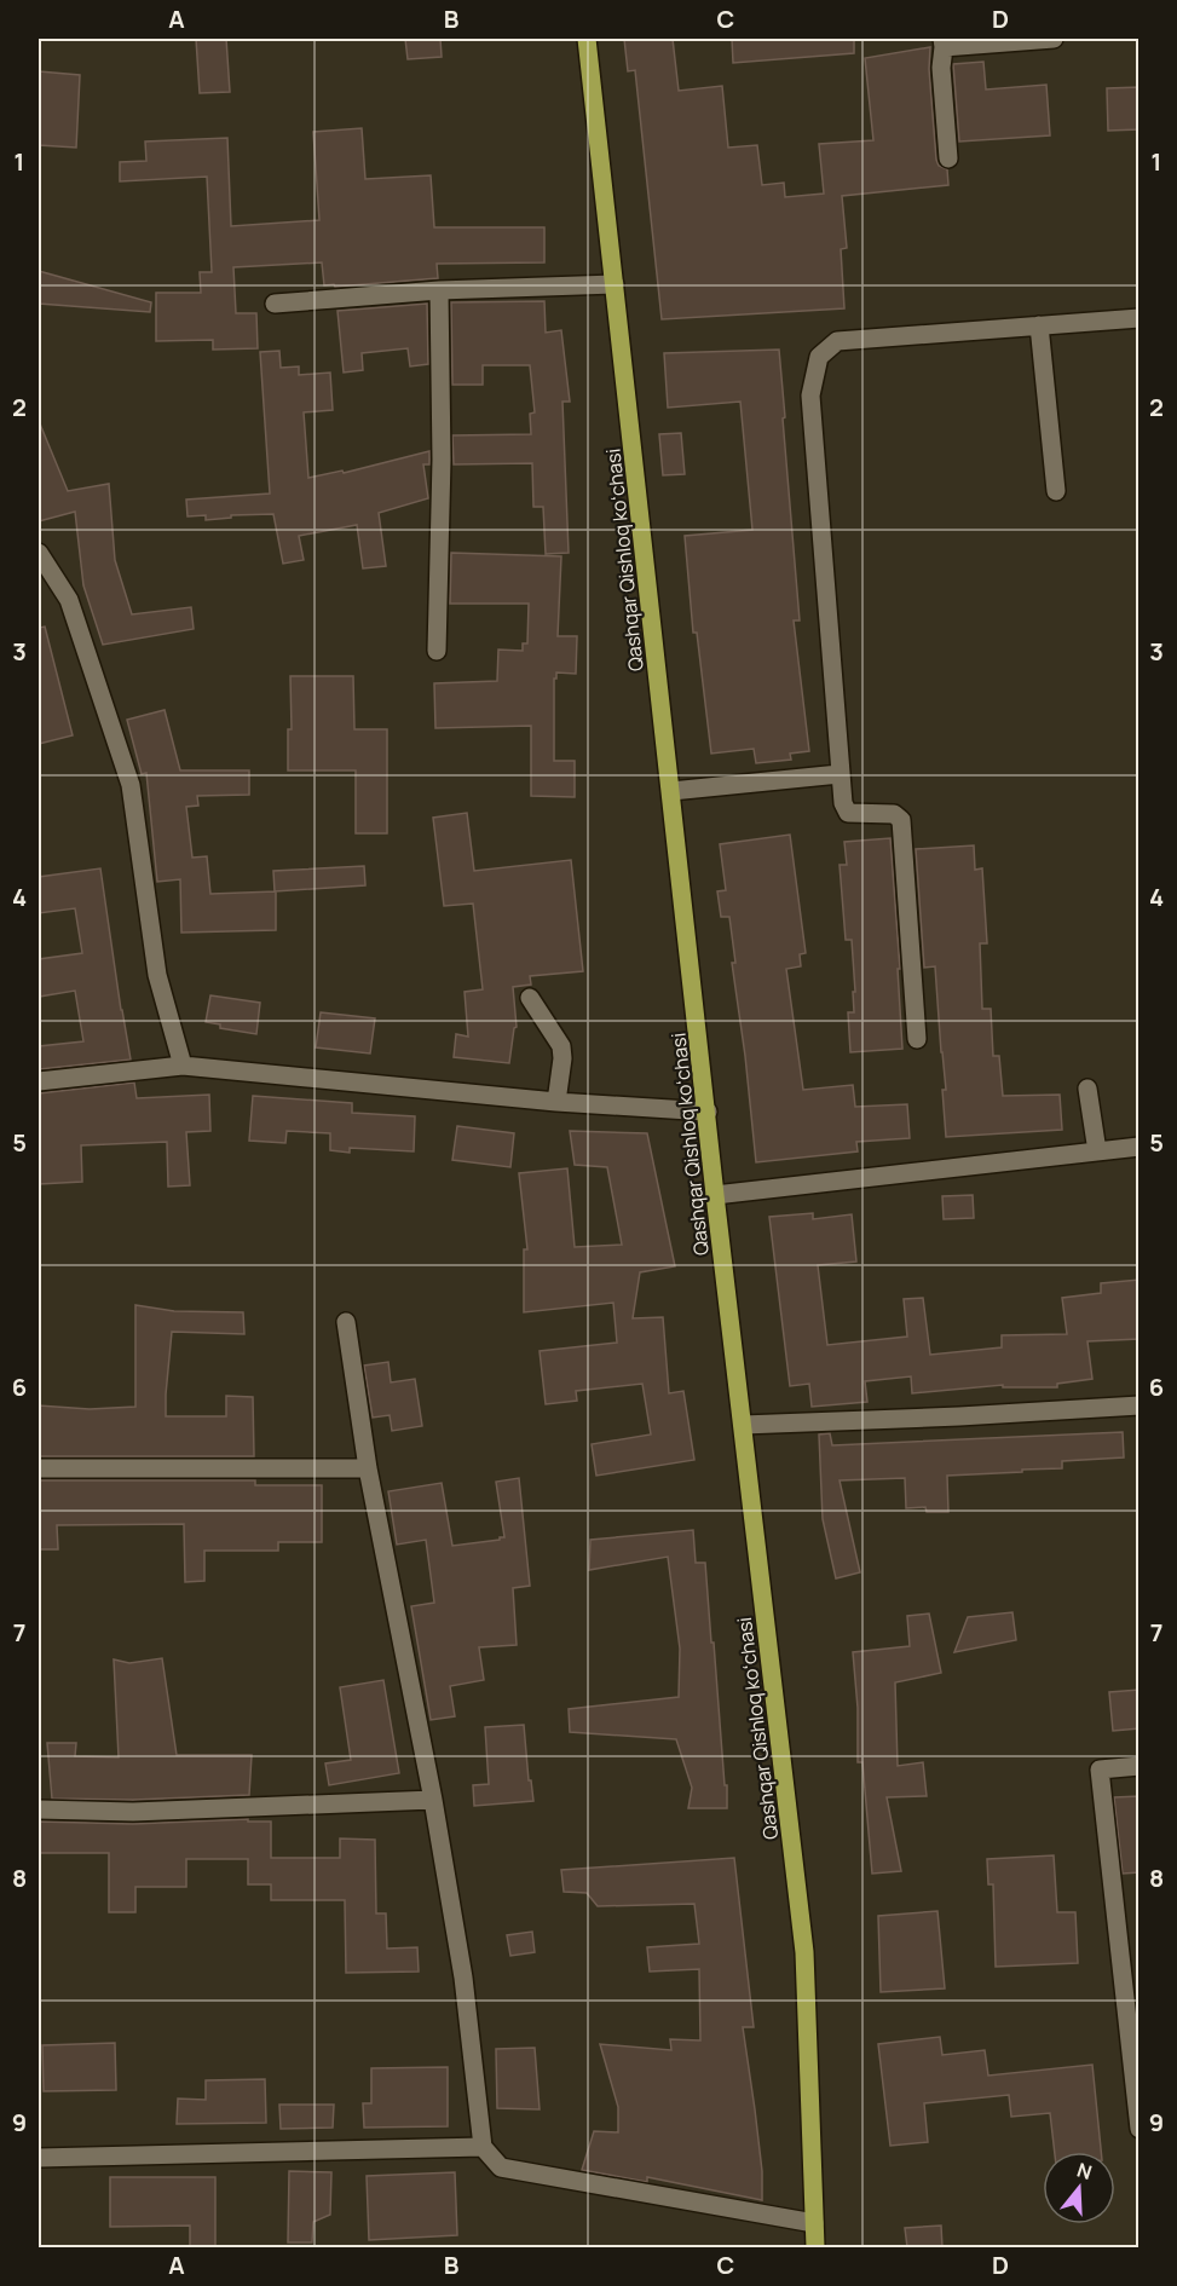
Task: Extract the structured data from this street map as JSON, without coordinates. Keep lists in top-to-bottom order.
{
  "streets": {
    "main road": ["Qashqar Qishloq koʻchasi"]
  },
  "north": "top",
  "grid": {
    "columns": [
      "A",
      "B",
      "C",
      "D"
    ],
    "rows": [
      "1",
      "2",
      "3",
      "4",
      "5",
      "6",
      "7",
      "8",
      "9"
    ]
  }
}
